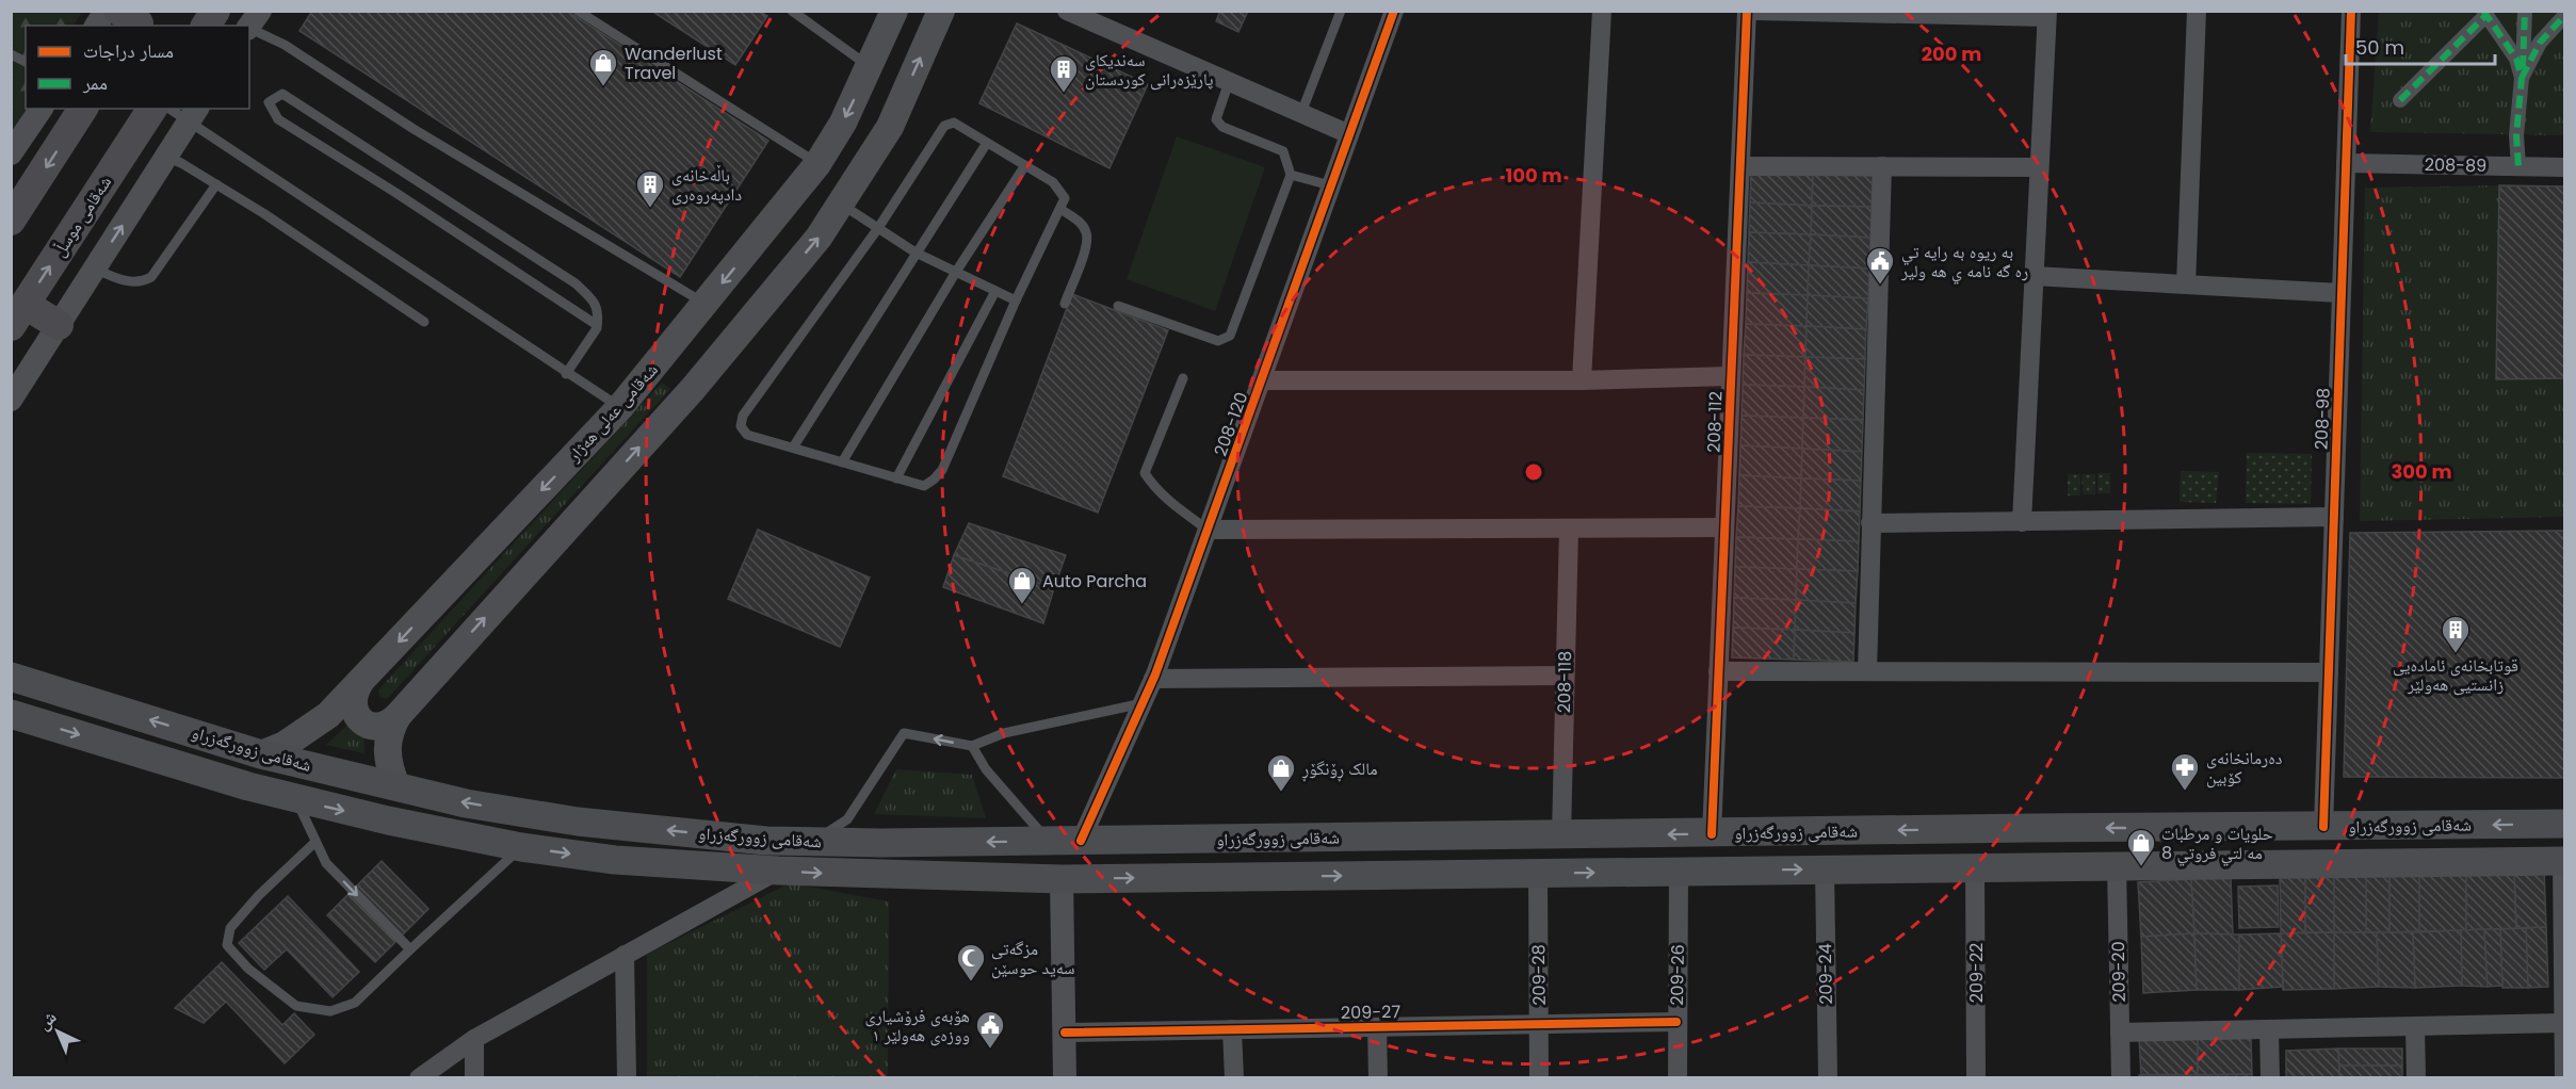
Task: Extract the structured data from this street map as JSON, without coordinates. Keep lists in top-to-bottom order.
{
  "streets": {
    "highway": ["شەقامی موسڵ"],
    "main road": ["شەقامی عەلی هەژار", "شەقامی زوورگەزراو"],
    "street": [
      "208-89",
      "208-98",
      "208-112",
      "208-120",
      "208-118",
      "209-20",
      "209-22",
      "209-24",
      "209-28",
      "209-26",
      "209-27"
    ]
  },
  "crossings": [
    ["208-89", "208-98"],
    ["شەقامی عەلی هەژار", "شەقامی زوورگەزراو"],
    ["208-98", "شەقامی زوورگەزراو"],
    ["208-112", "شەقامی زوورگەزراو"],
    ["208-120", "شەقامی زوورگەزراو"],
    ["208-118", "شەقامی زوورگەزراو"],
    ["شەقامی زوورگەزراو", "209-20"],
    ["شەقامی زوورگەزراو", "209-22"],
    ["شەقامی زوورگەزراو", "209-24"],
    ["شەقامی زوورگەزراو", "209-28"],
    ["شەقامی زوورگەزراو", "209-26"],
    ["209-28", "209-27"],
    ["209-26", "209-27"]
  ],
  "places": {
    "shop": [
      "Wanderlust Travel",
      "Auto Parcha",
      "مالک ڕۆنگۆڕ",
      "حلويات و مرطبات مه لتي فروتي 8"
    ],
    "building": ["سەندیکای پارێزەرانی کوردستان", "باڵەخانەی دادپەروەری", "قوتابخانەی ئامادەیی زانستیی هەولێر"],
    "public building": ["به ريوه به رايه تي ره گه نامه ي هه ولير", "هۆبەی فرۆشیاری ووزەی هەولێر ١"],
    "pharmacy": ["دەرمانخانەی کۆبین"],
    "mosque": ["مزگەتی سەید حوسێن"]
  },
  "legend": ["مسار دراجات", "ممر"],
  "scale_bar": "50 m",
  "north": "top left",
  "rings": ["200 m", "100 m", "300 m"]
}
